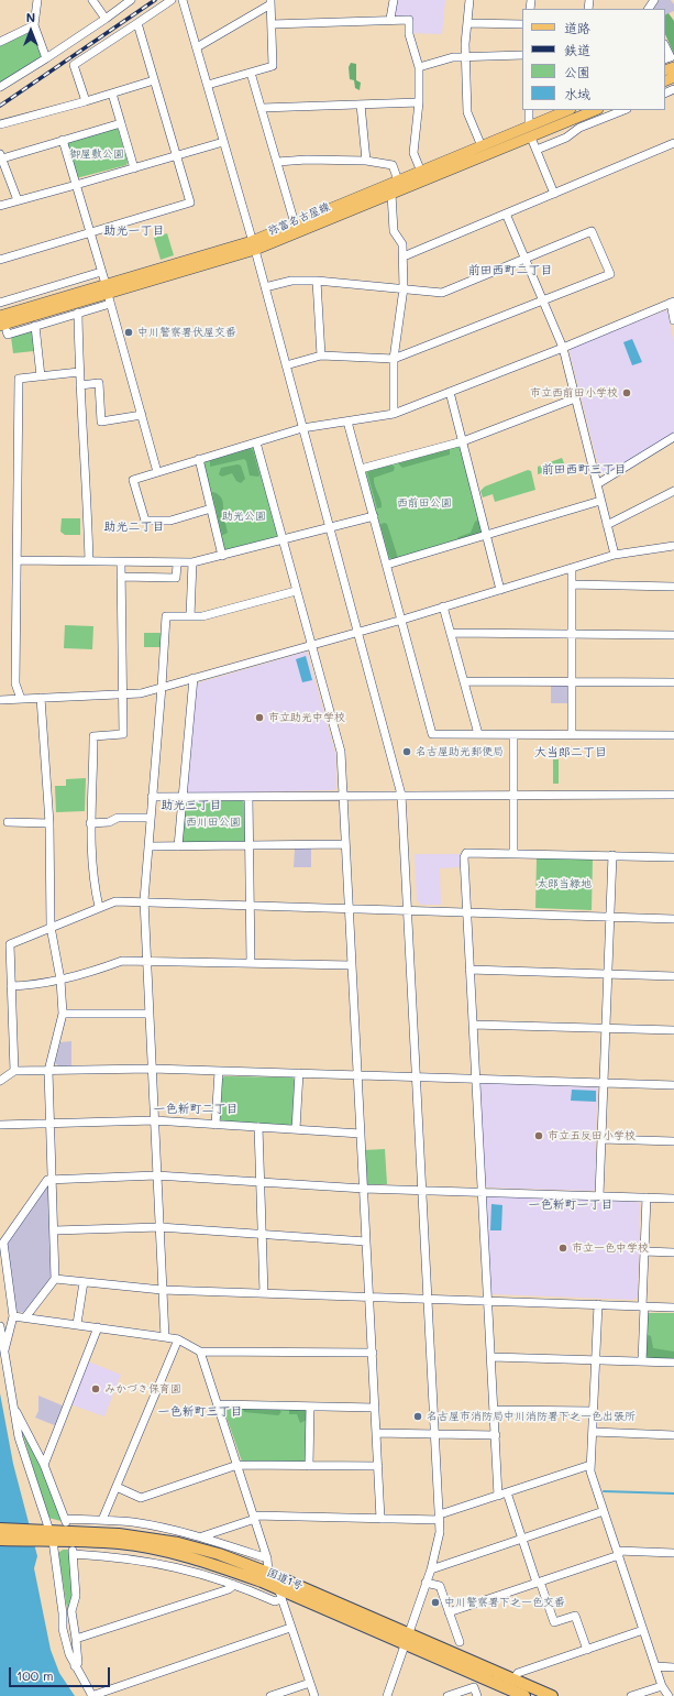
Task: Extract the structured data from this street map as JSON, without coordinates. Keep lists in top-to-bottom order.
{
  "streets": {
    "highway": ["国道1号"],
    "main road": ["弥富名古屋線"]
  },
  "districts": [
    "助光一丁目",
    "前田西町二丁目",
    "前田西町三丁目",
    "助光二丁目",
    "大当郎二丁目",
    "助光三丁目",
    "一色新町二丁目",
    "一色新町一丁目",
    "一色新町三丁目"
  ],
  "parks": [
    "御屋敷公園",
    "西前田公園",
    "助光公園",
    "西川田公園",
    "太郎当緑地"
  ],
  "places": [
    "中川警察署伏屋交番",
    "市立西前田小学校",
    "市立助光中学校",
    "名古屋助光郵便局",
    "市立五反田小学校",
    "市立一色中学校",
    "みかづき保育園",
    "名古屋市消防局中川消防署下之一色出張所",
    "中川警察署下之一色交番"
  ],
  "legend": [
    "道路",
    "鉄道",
    "公園",
    "水域"
  ],
  "scale_bar": "100 m",
  "north": "top"
}
